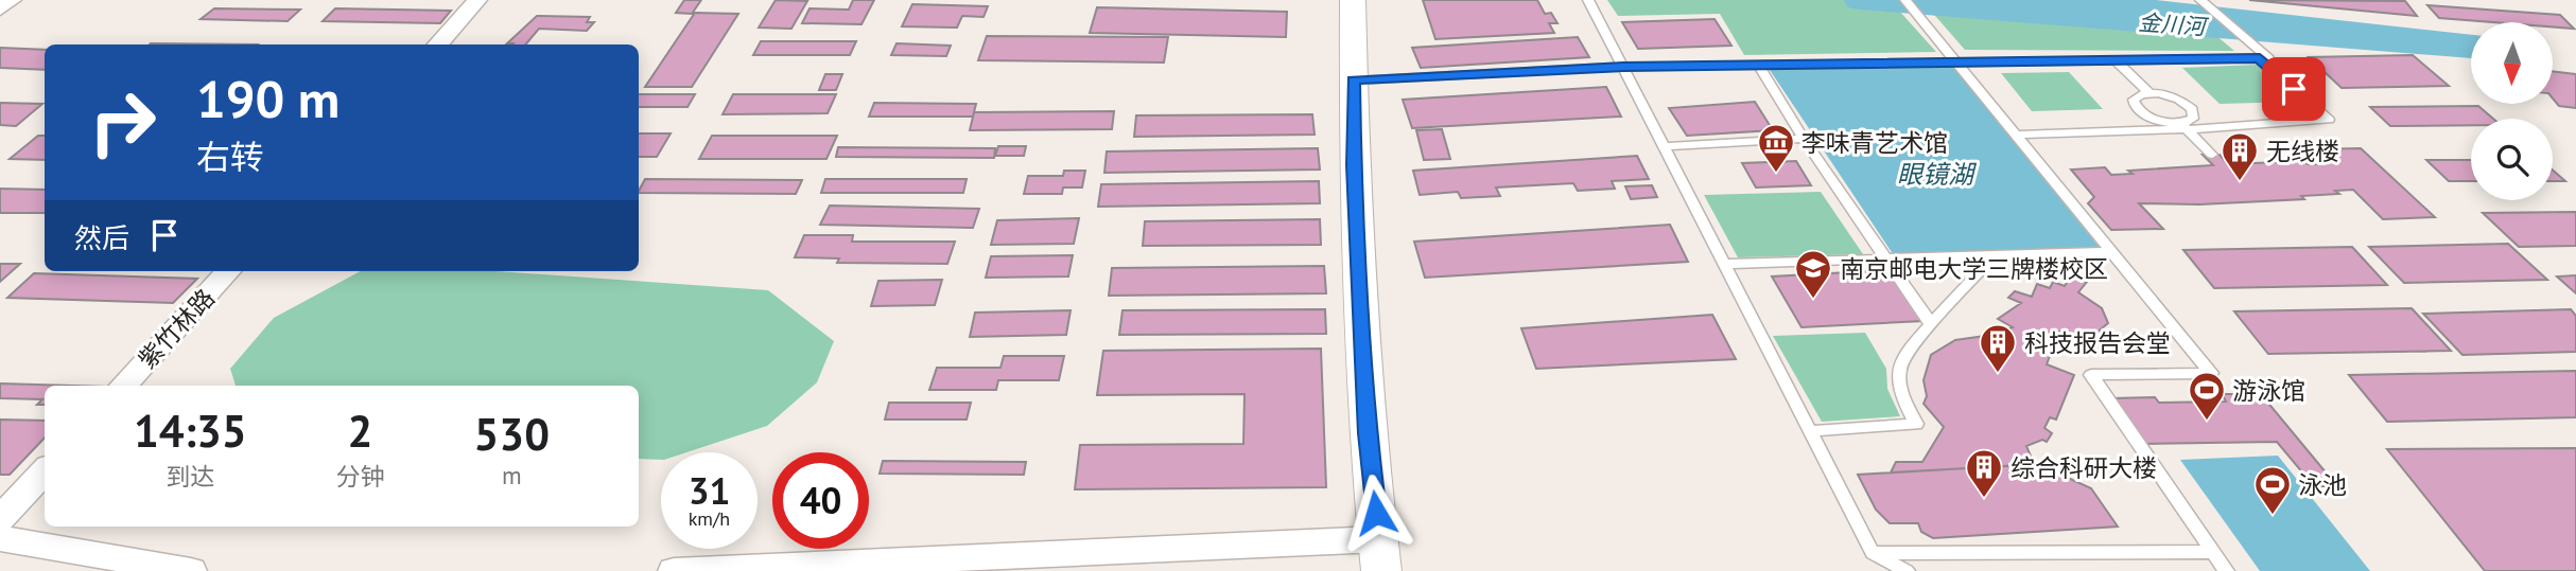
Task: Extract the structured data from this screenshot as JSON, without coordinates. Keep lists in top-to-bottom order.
{
  "streets": {
    "street": ["紫竹林路"]
  },
  "water": ["金川河", "眼镜湖"],
  "places": {
    "museum": ["李味青艺术馆"],
    "building": ["无线楼", "科技报告会堂", "综合科研大楼"],
    "school or university": ["南京邮电大学三牌楼校区"],
    "sports": ["游泳馆", "泳池"]
  },
  "north": "bottom",
  "page": {
    "turn": ["190 m", "右转"],
    "then": "然后",
    "eta": [
      "14:35",
      "到达",
      "2",
      "分钟",
      "530",
      "m"
    ],
    "speed": "31 km/h",
    "limit": "40"
  }
}
